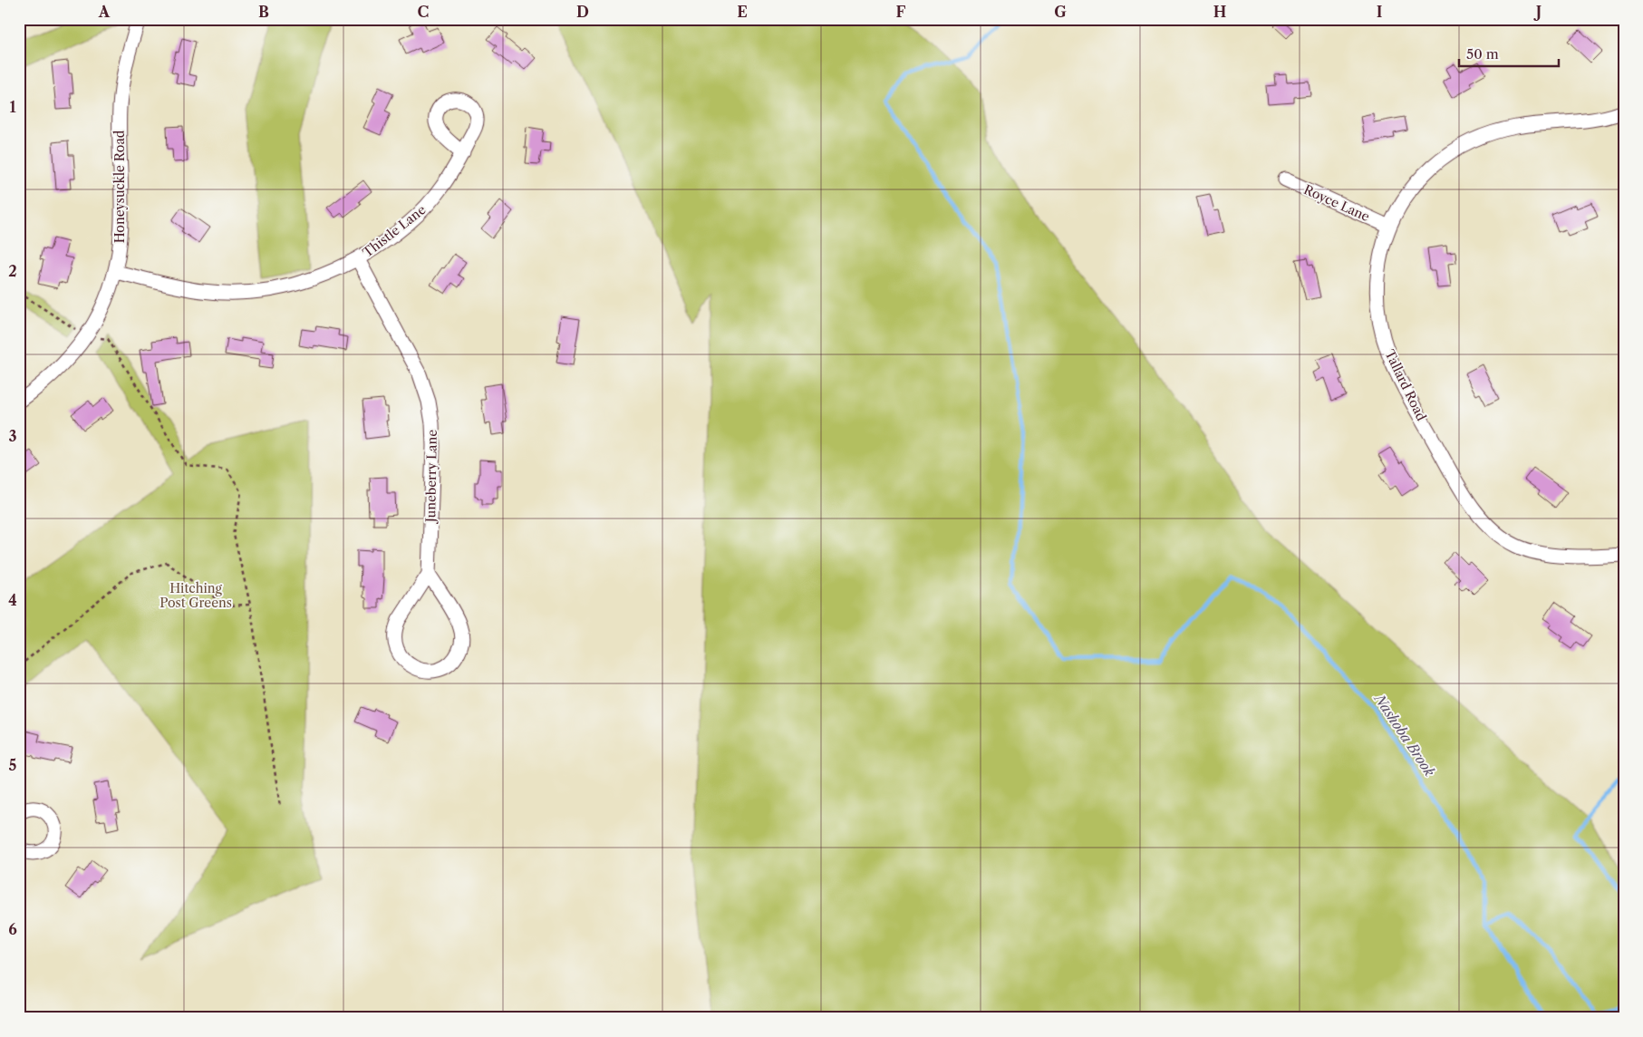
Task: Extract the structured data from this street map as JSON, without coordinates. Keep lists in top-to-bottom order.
{
  "streets": {
    "street": [
      "Honeysuckle Road",
      "Royce Lane",
      "Thistle Lane",
      "Tallard Road",
      "Juneberry Lane"
    ]
  },
  "crossings": [
    ["Honeysuckle Road", "Thistle Lane"],
    ["Royce Lane", "Tallard Road"],
    ["Thistle Lane", "Juneberry Lane"]
  ],
  "water": ["Nashoba Brook"],
  "parks": ["Hitching Post Greens"],
  "scale_bar": "50 m",
  "grid": {
    "columns": [
      "A",
      "B",
      "C",
      "D",
      "E",
      "F",
      "G",
      "H",
      "I",
      "J"
    ],
    "rows": [
      "1",
      "2",
      "3",
      "4",
      "5",
      "6"
    ]
  }
}
